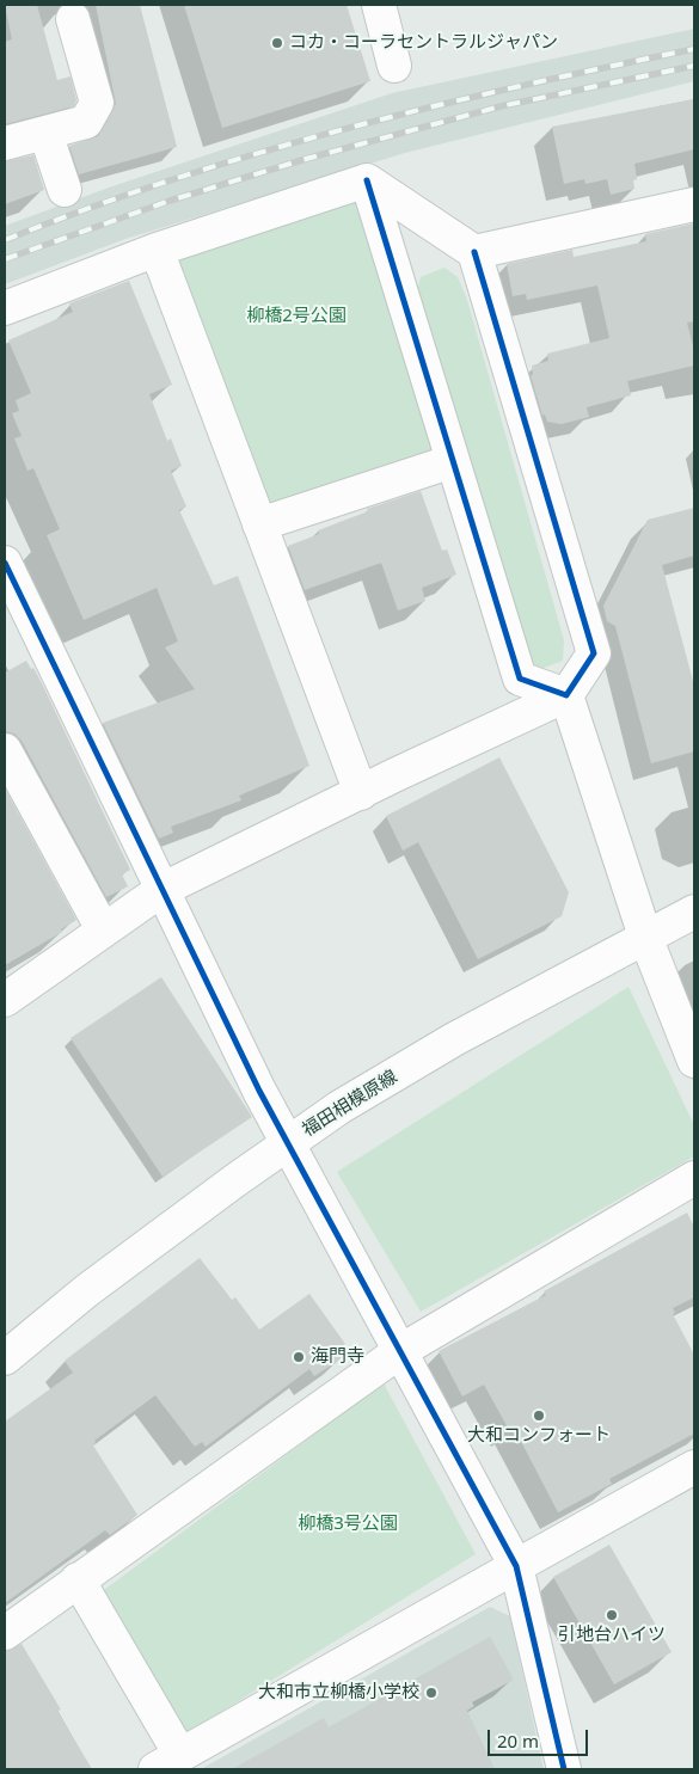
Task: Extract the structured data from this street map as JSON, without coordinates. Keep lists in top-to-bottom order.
{
  "streets": {
    "street": ["福田相模原線"]
  },
  "parks": ["柳橋2号公園", "柳橋3号公園"],
  "places": [
    "コカ・コーラセントラルジャパン",
    "海門寺",
    "大和コンフォート",
    "引地台ハイツ",
    "大和市立柳橋小学校"
  ],
  "scale_bar": "20 m"
}
